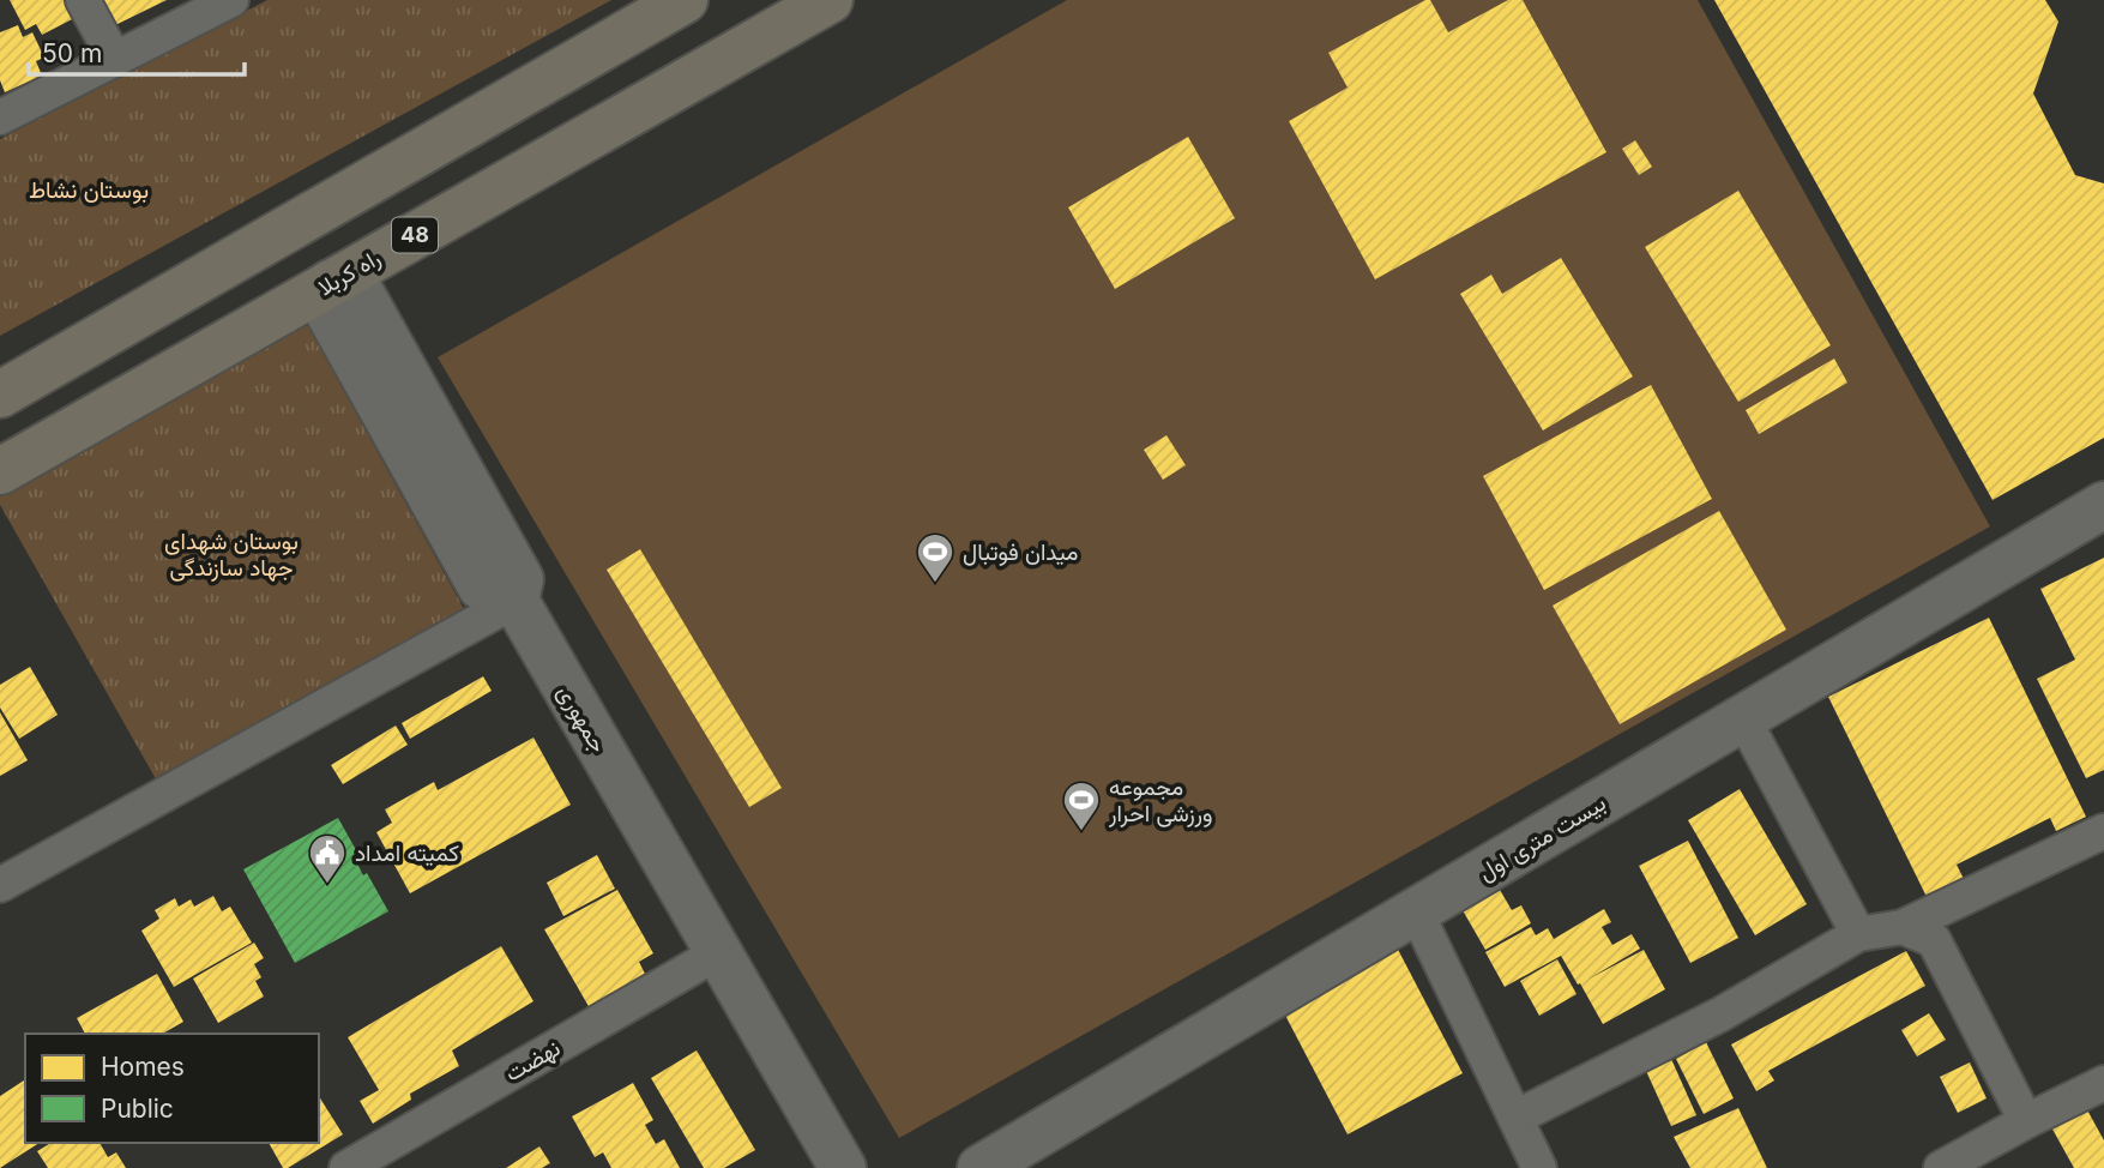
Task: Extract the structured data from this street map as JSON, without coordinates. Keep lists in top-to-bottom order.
{
  "streets": {
    "main road": ["48", "راه کربلا"],
    "street": ["جمهوری", "بیست متری اول", "نهضت"]
  },
  "crossings": [
    ["راه کربلا", "جمهوری"],
    ["جمهوری", "نهضت"]
  ],
  "parks": ["بوستان نشاط", "بوستان شهدای جهاد سازندگی"],
  "places": {
    "sports": ["میدان فوتبال", "مجموعه ورزشی احرار"],
    "public building": ["کمیته امداد"]
  },
  "legend": ["Homes", "Public"],
  "scale_bar": "50 m"
}
